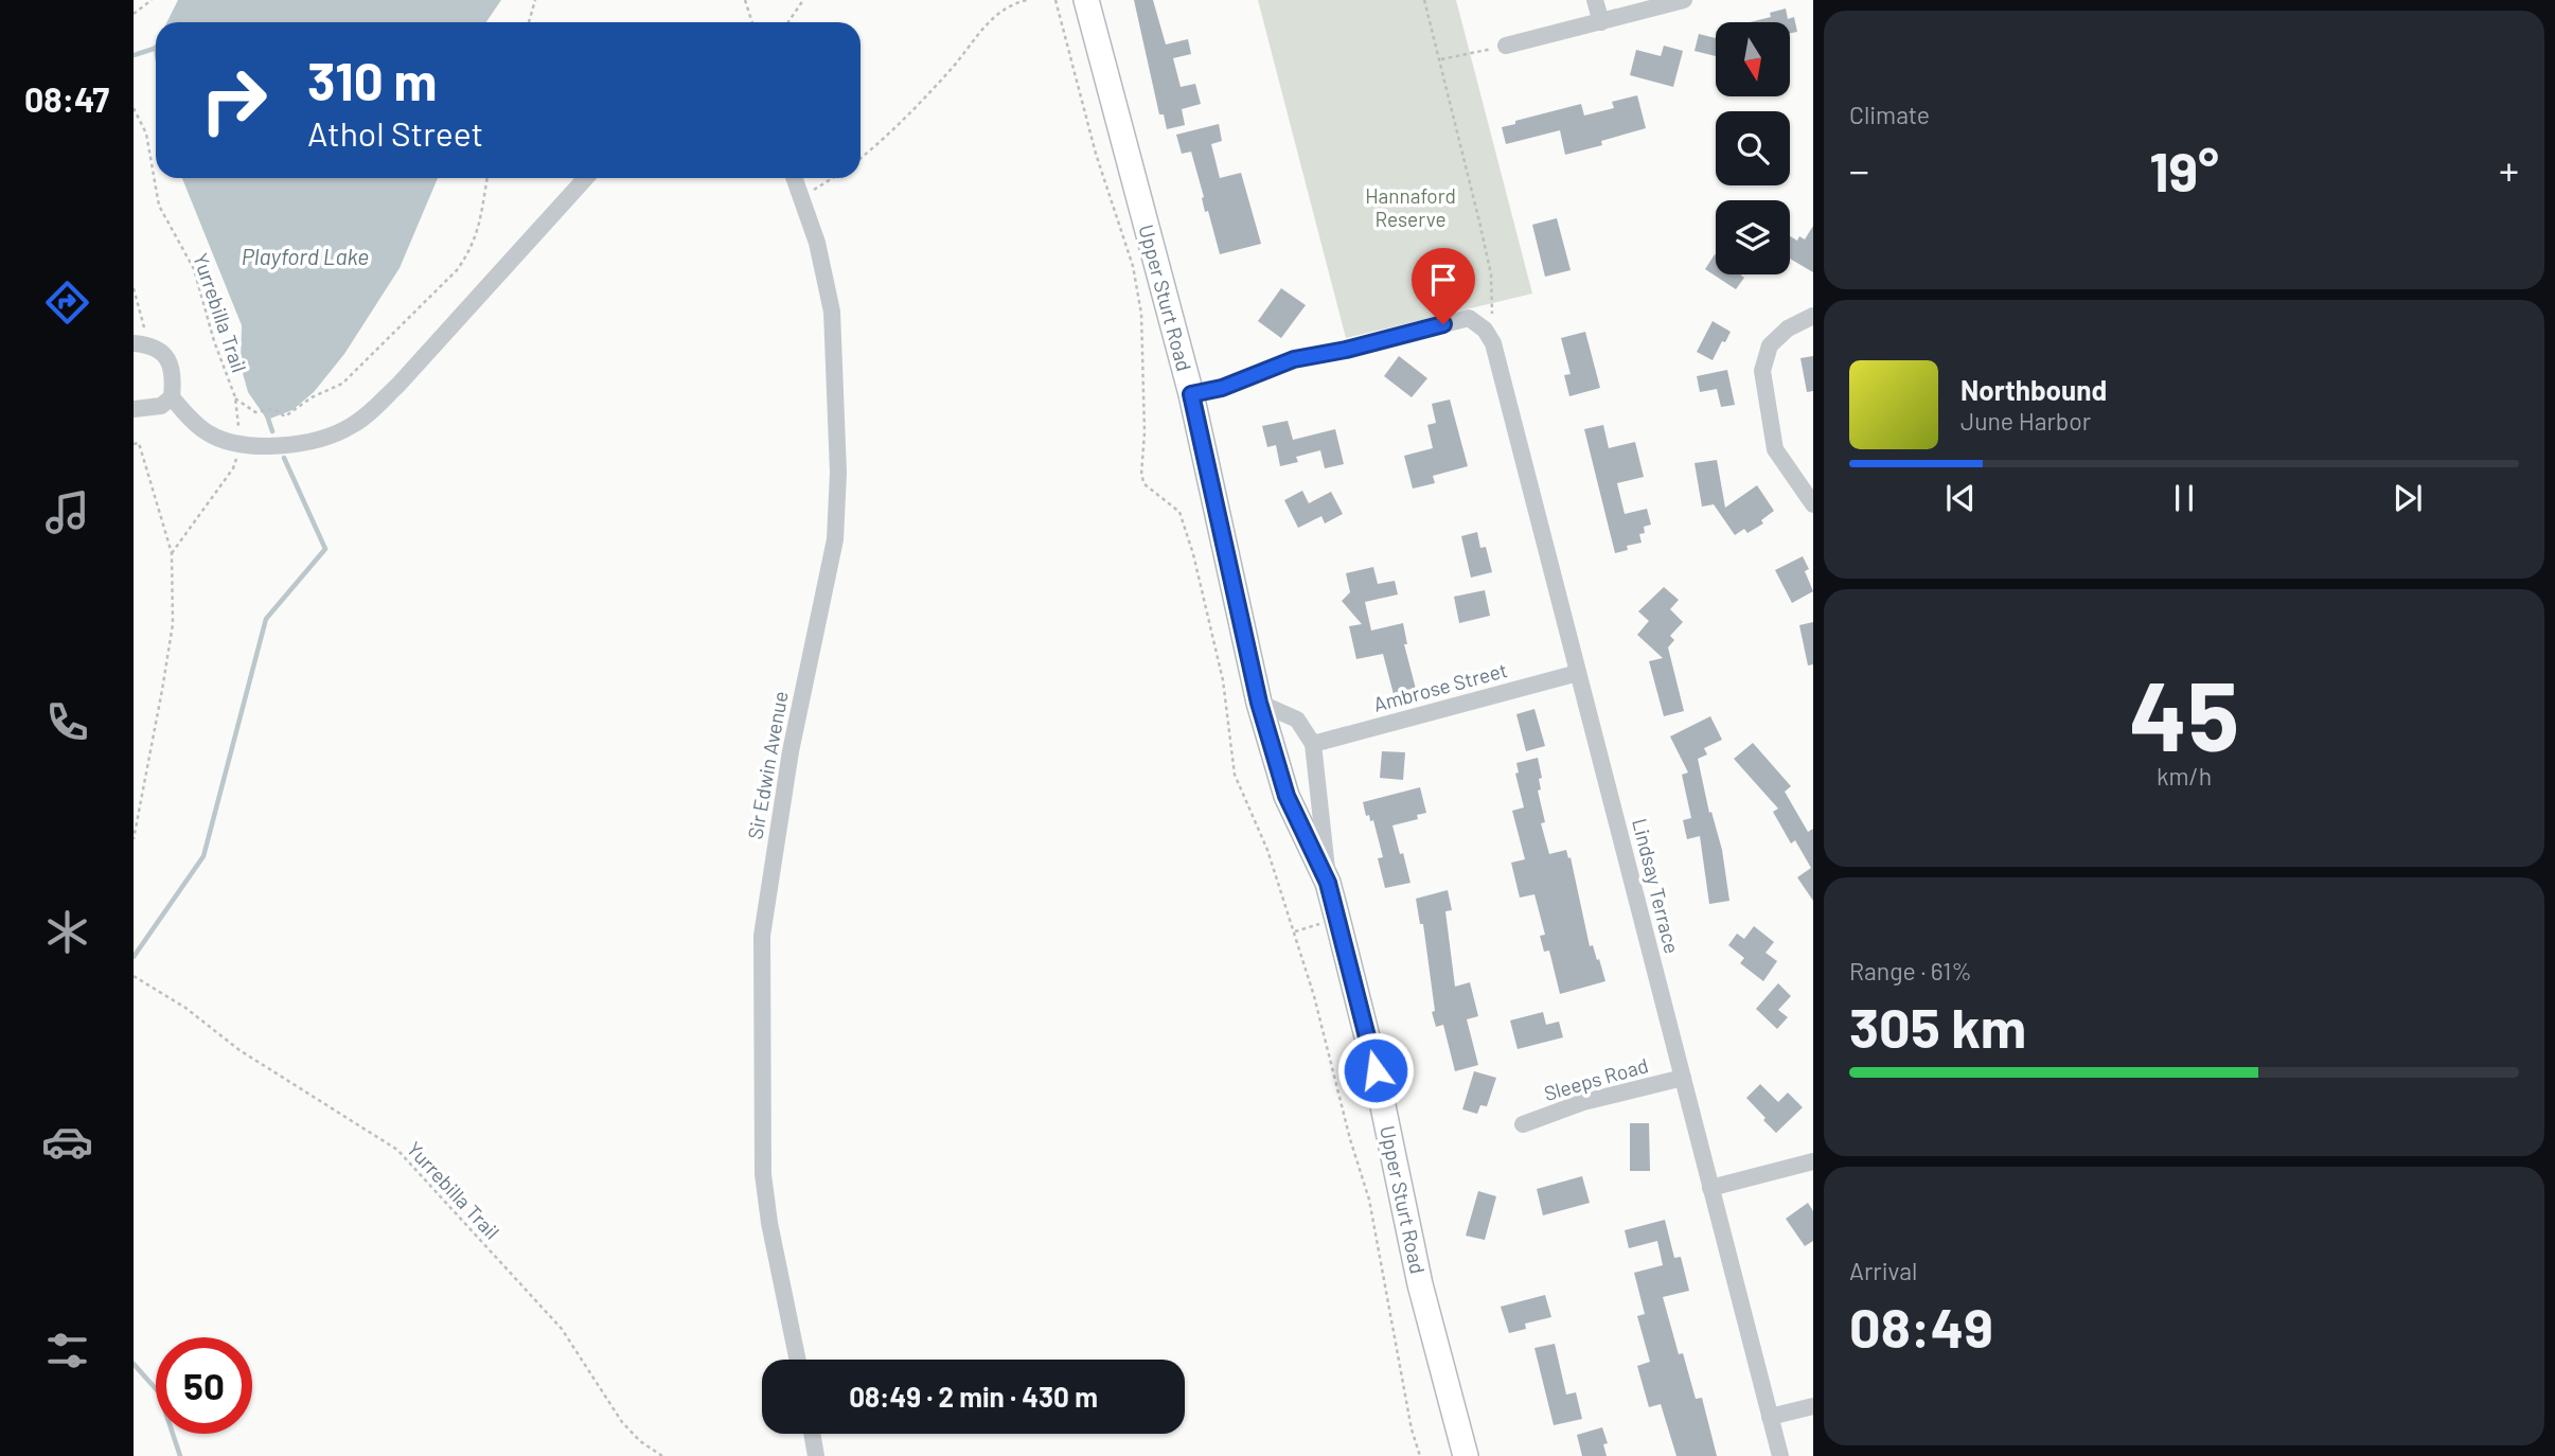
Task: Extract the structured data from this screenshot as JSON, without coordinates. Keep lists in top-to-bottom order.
{
  "streets": {
    "main road": ["Upper Sturt Road"],
    "street": [
      "Ambrose Street",
      "Sir Edwin Avenue",
      "Lindsay Terrace",
      "Sleeps Road"
    ],
    "path": ["Yurrebilla Trail"]
  },
  "crossings": [
    ["Ambrose Street", "Lindsay Terrace"],
    ["Lindsay Terrace", "Sleeps Road"]
  ],
  "water": ["Playford Lake"],
  "parks": ["Hannaford Reserve"],
  "north": "bottom",
  "page": {
    "tabs": "08:47",
    "tile": [
      "Climate",
      ["45", "km/h"],
      ["Range · 61%", "305 km"],
      ["Arrival", "08:49"]
    ],
    "turn": ["310 m", "Athol Street"],
    "heat": ["−", "19°", "+"],
    "song": ["Northbound", "June Harbor"],
    "limit": "50",
    "trip": "08:49 · 2 min · 430 m"
  }
}
